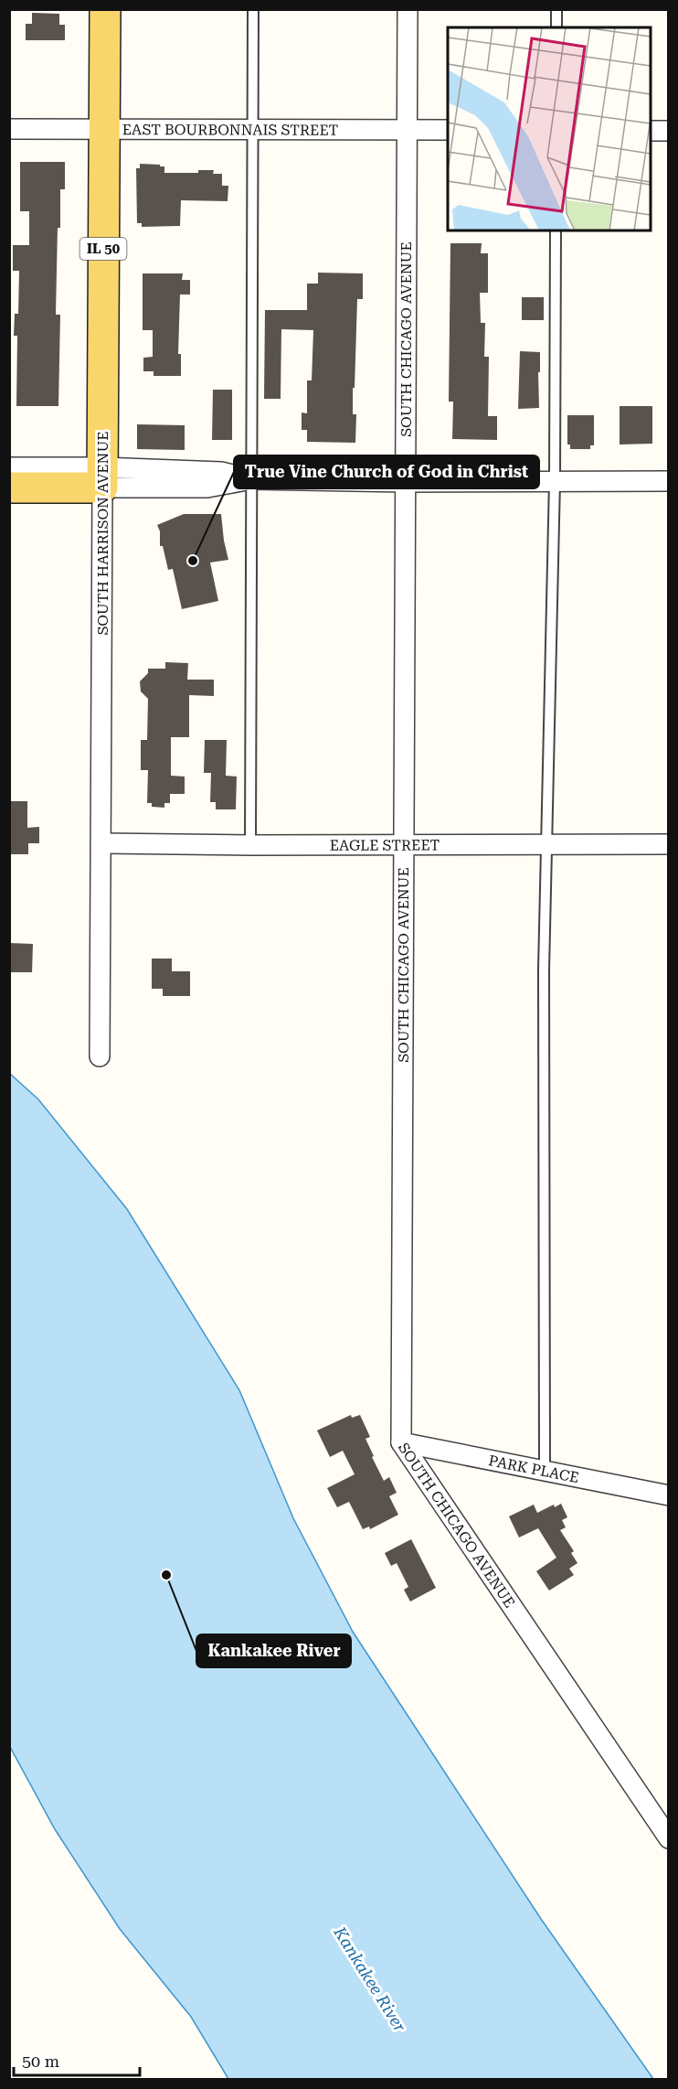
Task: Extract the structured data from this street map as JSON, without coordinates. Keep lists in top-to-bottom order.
{
  "streets": {
    "main road": ["IL 50", "SOUTH HARRISON AVENUE"],
    "street": [
      "EAST BOURBONNAIS STREET",
      "SOUTH CHICAGO AVENUE",
      "EAGLE STREET",
      "PARK PLACE"
    ]
  },
  "crossings": [
    ["EAST BOURBONNAIS STREET", "SOUTH CHICAGO AVENUE"],
    ["EAST BOURBONNAIS STREET", "SOUTH HARRISON AVENUE"],
    ["SOUTH CHICAGO AVENUE", "EAGLE STREET"],
    ["SOUTH CHICAGO AVENUE", "PARK PLACE"],
    ["SOUTH HARRISON AVENUE", "EAGLE STREET"]
  ],
  "water": ["Kankakee River"],
  "places": ["True Vine Church of God in Christ", "Kankakee River"],
  "scale_bar": "50 m"
}
